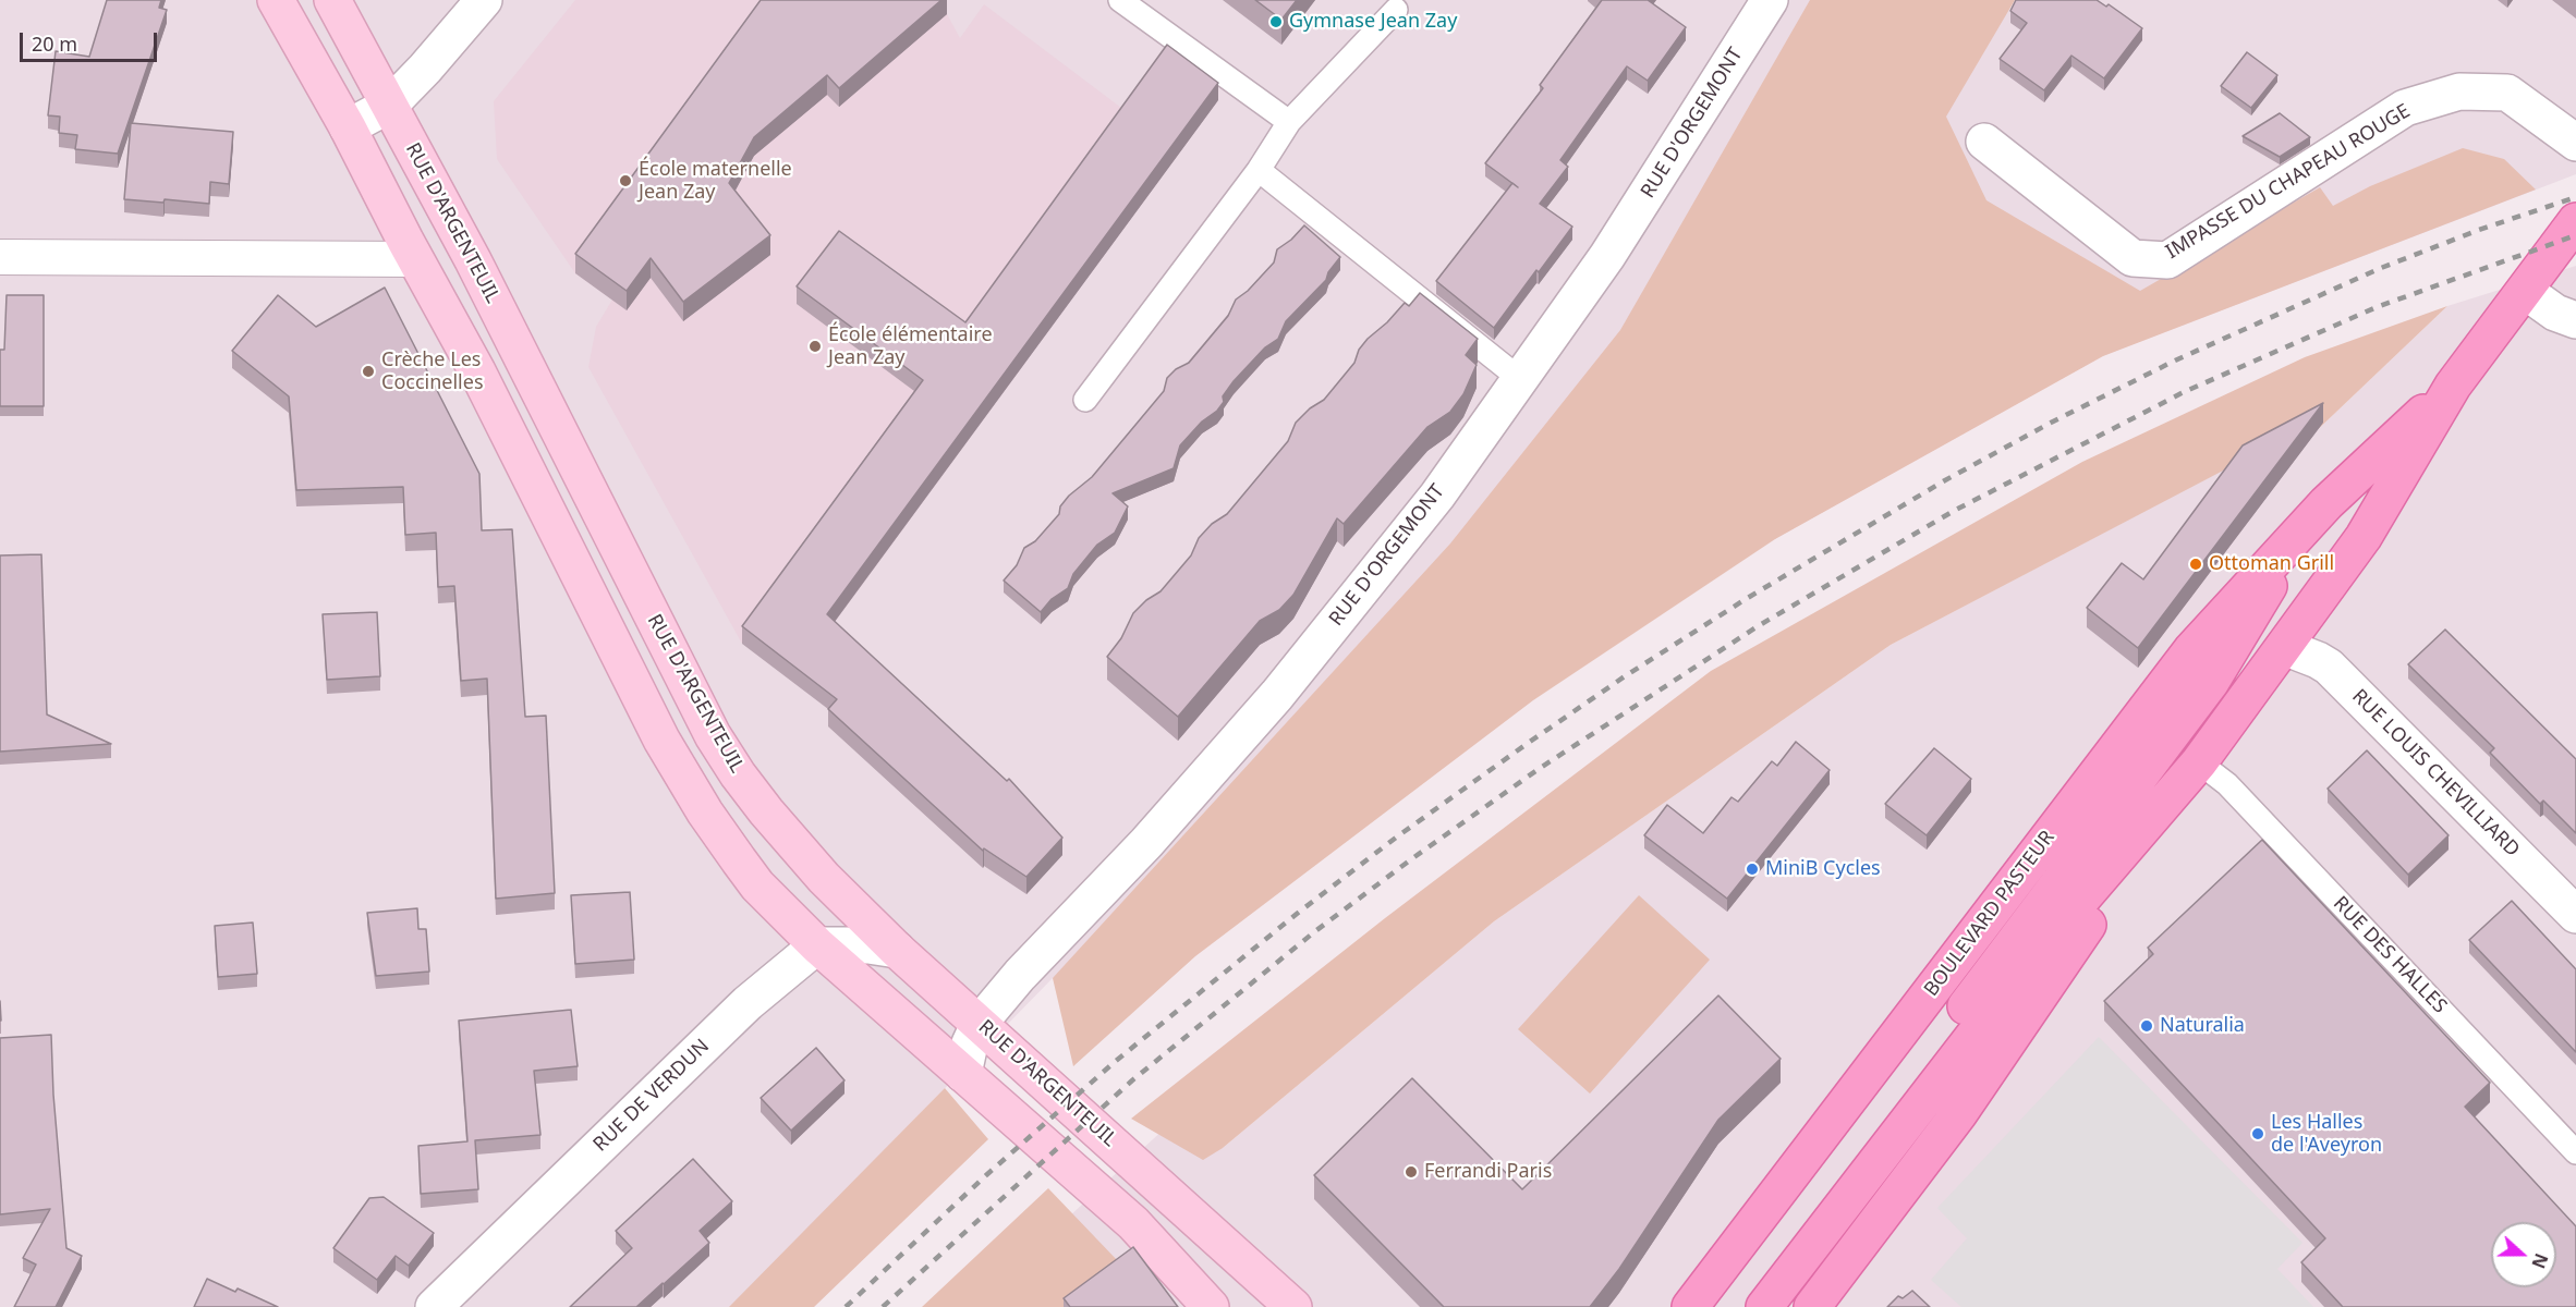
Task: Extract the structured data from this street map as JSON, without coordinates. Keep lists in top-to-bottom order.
{
  "streets": {
    "main road": ["RUE D'ARGENTEUIL", "BOULEVARD PASTEUR"],
    "street": [
      "RUE D'ORGEMONT",
      "IMPASSE DU CHAPEAU ROUGE",
      "RUE LOUIS CHEVILLIARD",
      "RUE DE VERDUN"
    ],
    "lane": ["RUE DES HALLES"]
  },
  "crossings": [
    ["RUE D'ORGEMONT", "RUE D'ARGENTEUIL"],
    ["RUE LOUIS CHEVILLIARD", "BOULEVARD PASTEUR"],
    ["BOULEVARD PASTEUR", "RUE DES HALLES"]
  ],
  "places": [
    "Gymnase Jean Zay",
    "École maternelle Jean Zay",
    "École élémentaire Jean Zay",
    "Crèche Les Coccinelles",
    "Ottoman Grill",
    "MiniB Cycles",
    "Naturalia",
    "Les Halles de l'Aveyron",
    "Ferrandi Paris"
  ],
  "scale_bar": "20 m",
  "north": "right"
}
